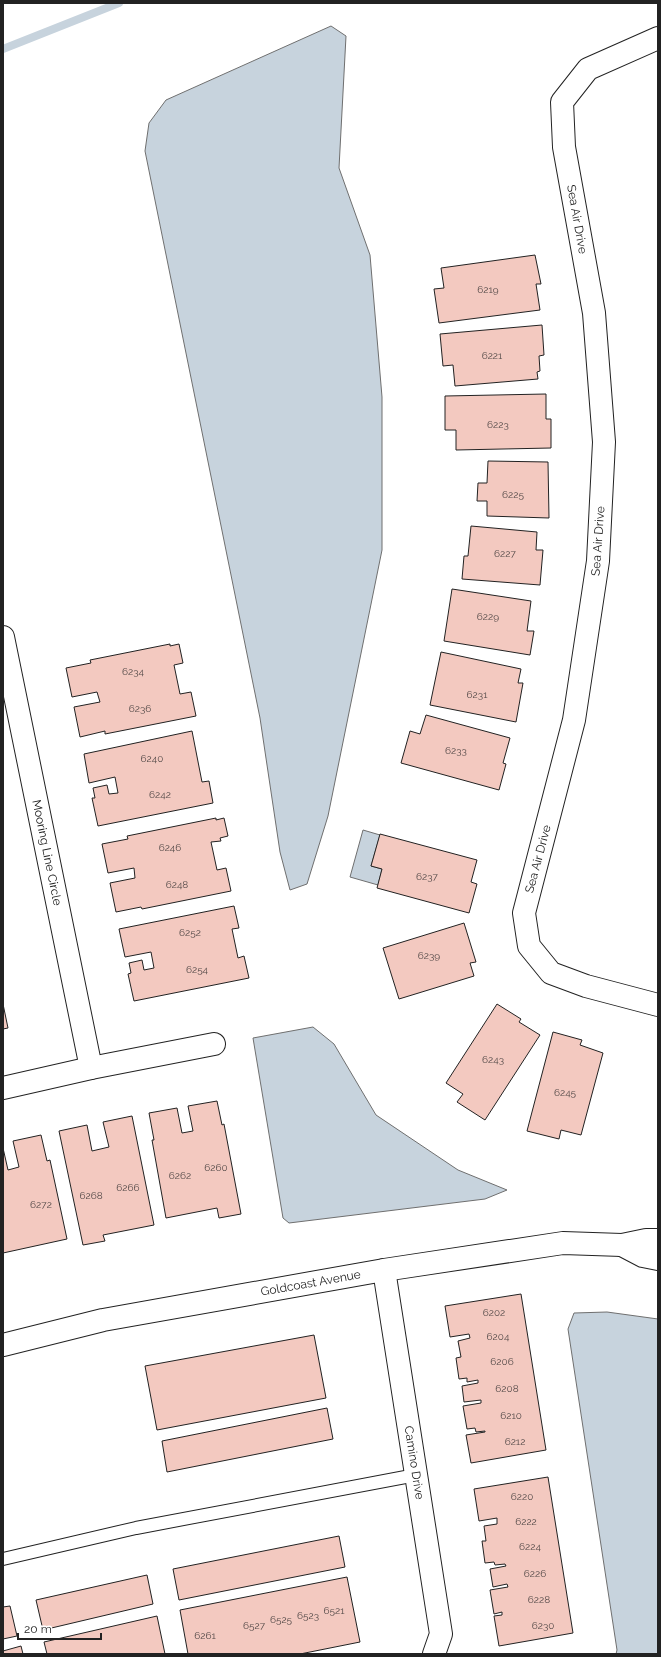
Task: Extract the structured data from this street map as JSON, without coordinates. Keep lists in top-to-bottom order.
{
  "streets": {
    "street": [
      "Sea Air Drive",
      "Mooring Line Circle",
      "Goldcoast Avenue",
      "Camino Drive"
    ]
  },
  "crossings": [
    ["Goldcoast Avenue", "Camino Drive"]
  ],
  "house_numbers": [
    "6219",
    "6221",
    "6223",
    "6225",
    "6227",
    "6229",
    "6234",
    "6231",
    "6236",
    "6233",
    "6240",
    "6242",
    "6246",
    "6237",
    "6248",
    "6252",
    "6239",
    "6254",
    "6243",
    "6245",
    "6260",
    "6262",
    "6266",
    "6268",
    "6272",
    "6202",
    "6204",
    "6206",
    "6208",
    "6210",
    "6212",
    "6220",
    "6222",
    "6224",
    "6226",
    "6228",
    "6521",
    "6523",
    "6525",
    "6527",
    "6230",
    "6261"
  ],
  "scale_bar": "20 m"
}
